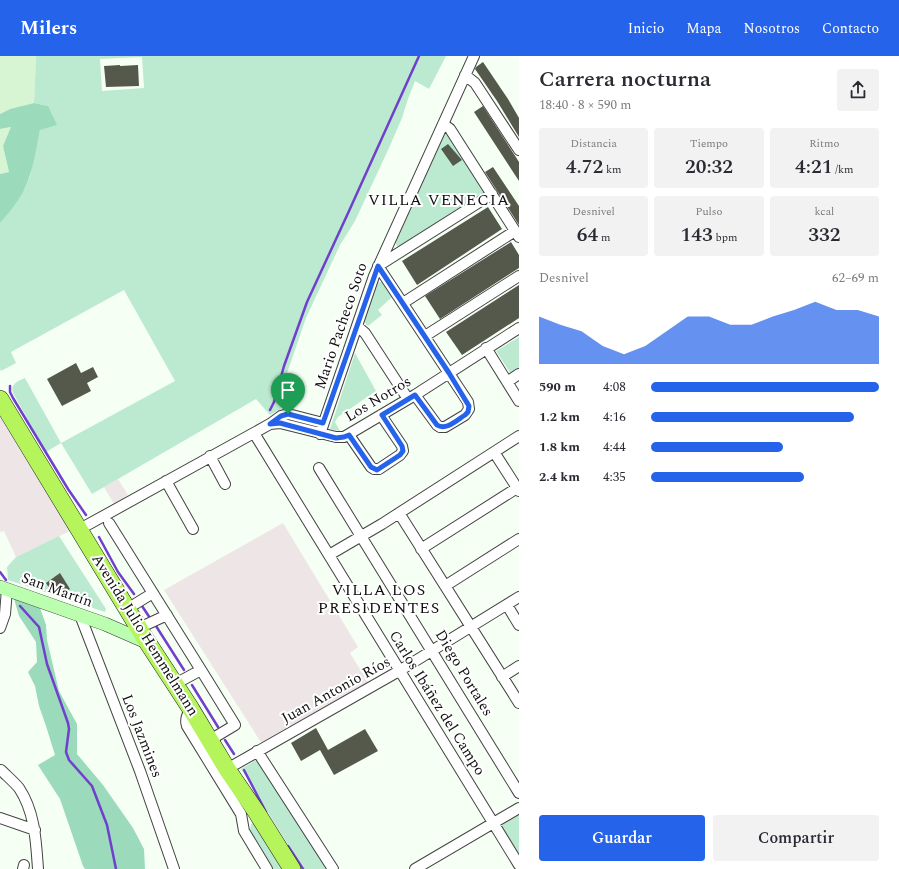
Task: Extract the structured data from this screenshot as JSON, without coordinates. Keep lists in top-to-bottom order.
{
  "streets": {
    "highway": ["Avenida Julio Hemmelmann"],
    "street": [
      "Mario Pacheco Soto",
      "Los Notros",
      "San Martín",
      "Diego Portales",
      "Juan Antonio Ríos",
      "Carlos Ibáñez del Campo",
      "Los Jazmines"
    ]
  },
  "crossings": [
    ["Mario Pacheco Soto", "Los Notros"],
    ["San Martín", "Avenida Julio Hemmelmann"],
    ["San Martín", "Los Jazmines"],
    ["Avenida Julio Hemmelmann", "Juan Antonio Ríos"],
    ["Diego Portales", "Juan Antonio Ríos"],
    ["Juan Antonio Ríos", "Carlos Ibáñez del Campo"]
  ],
  "districts": ["VILLA VENECIA", "VILLA LOS PRESIDENTES"],
  "page": {
    "header": "Milers",
    "nav": [
      "Inicio",
      "Mapa",
      "Nosotros",
      "Contacto"
    ],
    "heading": ["Carrera nocturna", "18:40 · 8 × 590 m"],
    "stats": [
      ["Distancia", "4.72 km"],
      ["Tiempo", "20:32"],
      ["Ritmo", "4:21 /km"],
      ["Desnivel", "64 m"],
      ["Pulso", "143 bpm"],
      ["kcal", "332"]
    ],
    "chart": ["Desnivel", "62–69 m"],
    "list": [
      {
        "name": "590 m",
        "note": "4:08"
      },
      {
        "name": "1.2 km",
        "note": "4:16"
      },
      {
        "name": "1.8 km",
        "note": "4:44"
      },
      {
        "name": "2.4 km",
        "note": "4:35"
      }
    ],
    "buttons": ["Guardar", "Compartir"]
  }
}
